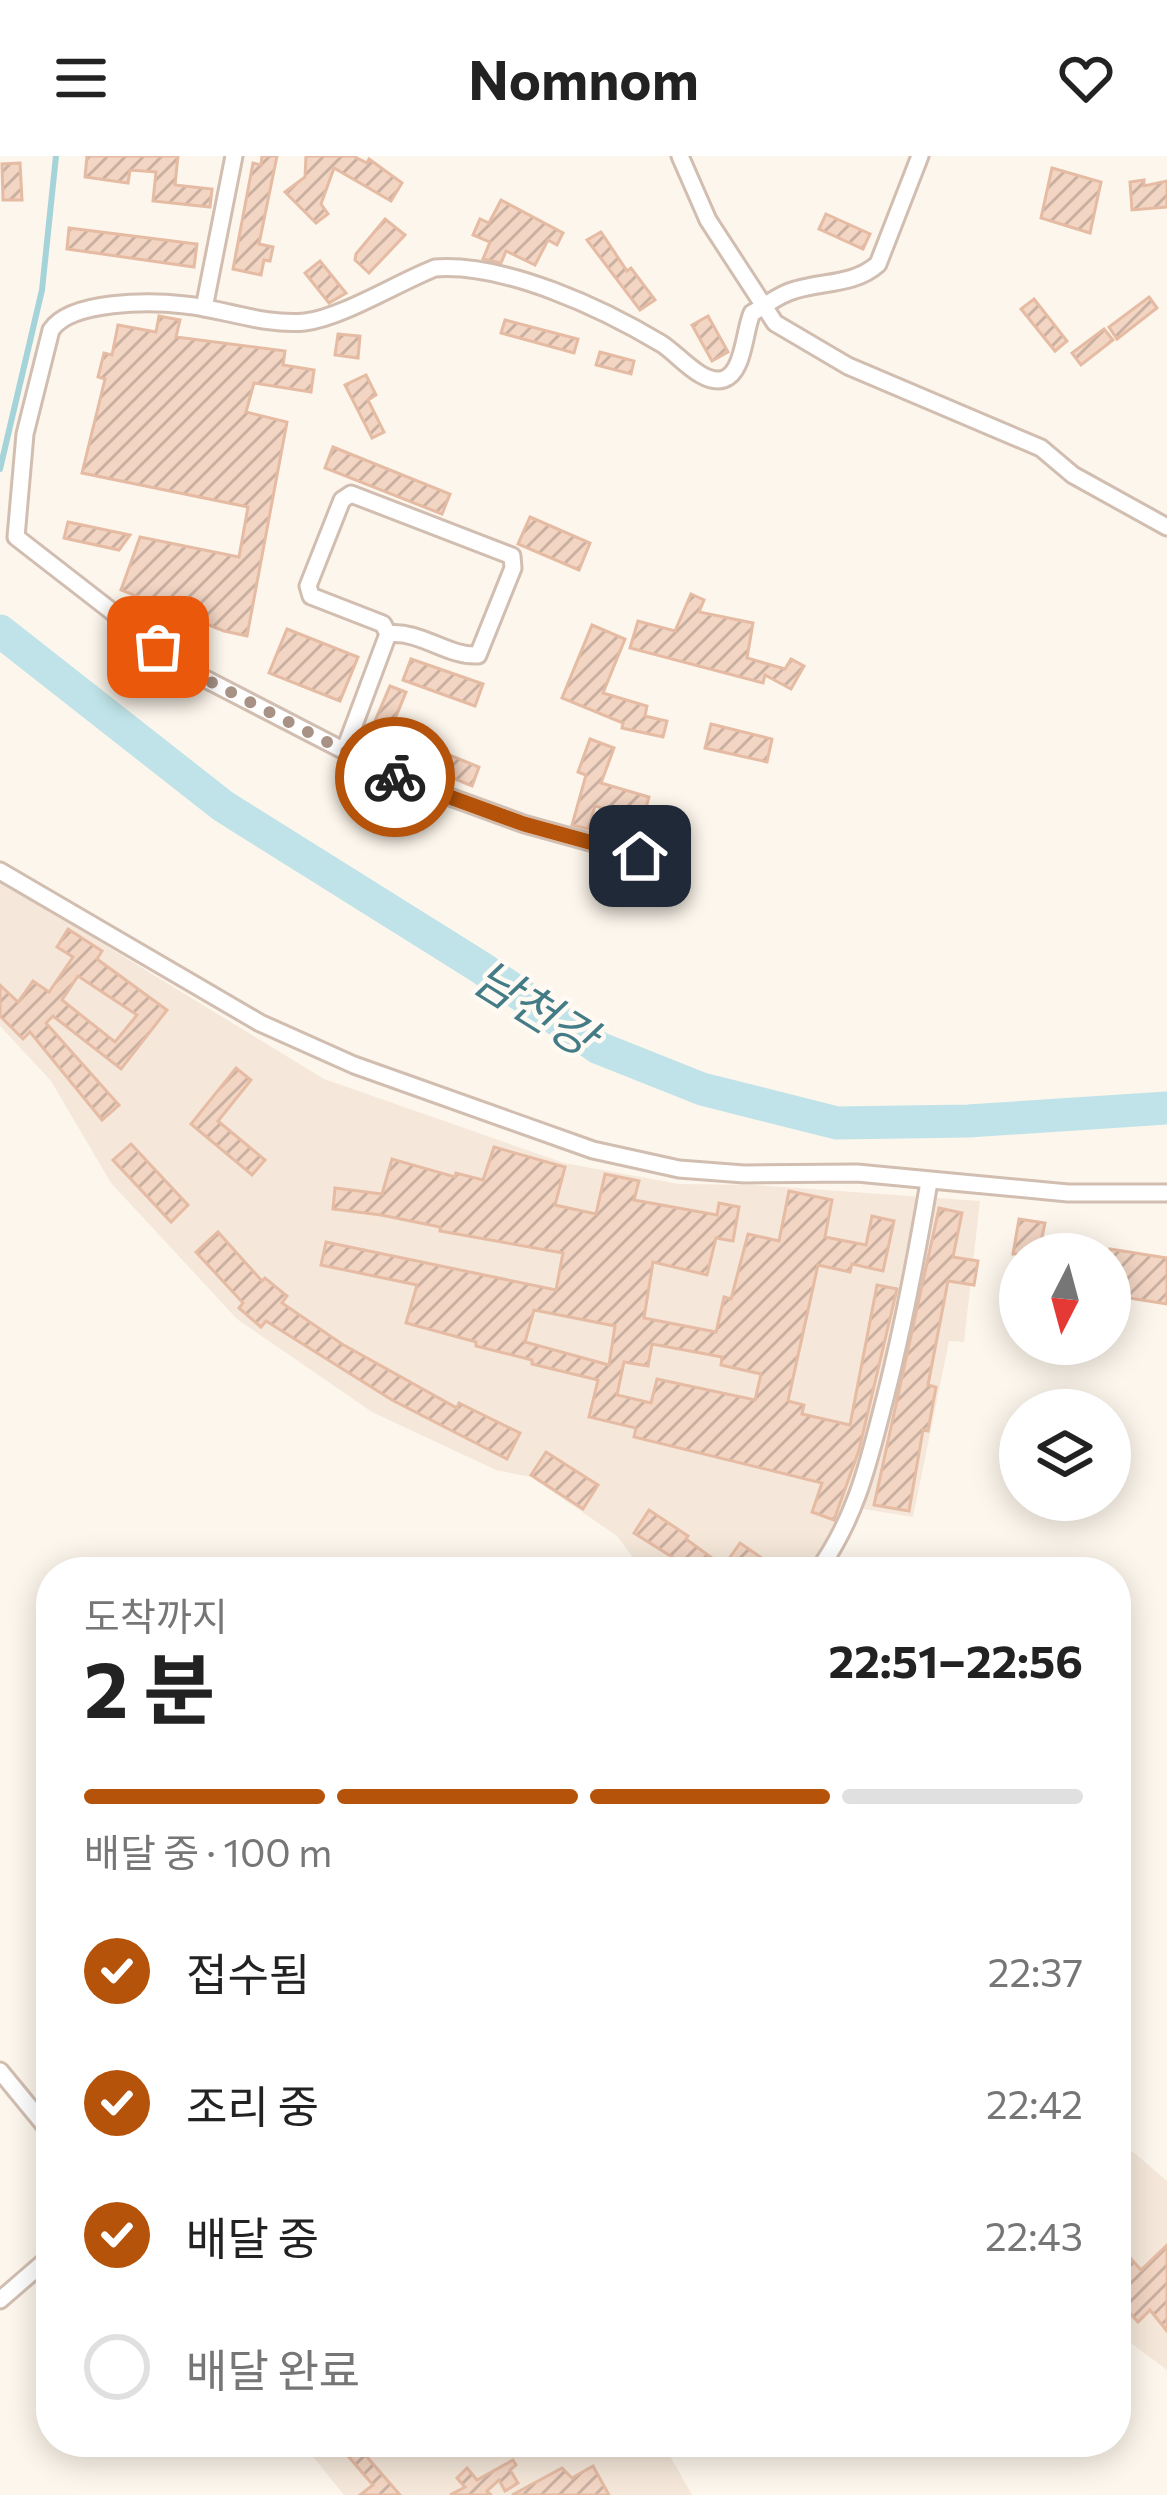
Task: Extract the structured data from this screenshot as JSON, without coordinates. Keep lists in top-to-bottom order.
{
  "water": ["남천강"],
  "north": "bottom",
  "page": {
    "header": "Nomnom",
    "heading": ["2 분", "도착까지", "22:51–22:56"],
    "bar": "배달 중 · 100 m",
    "list": [
      ["접수됨", "22:37"],
      ["조리 중", "22:42"],
      ["배달 중", "22:43"],
      "배달 완료"
    ]
  }
}
